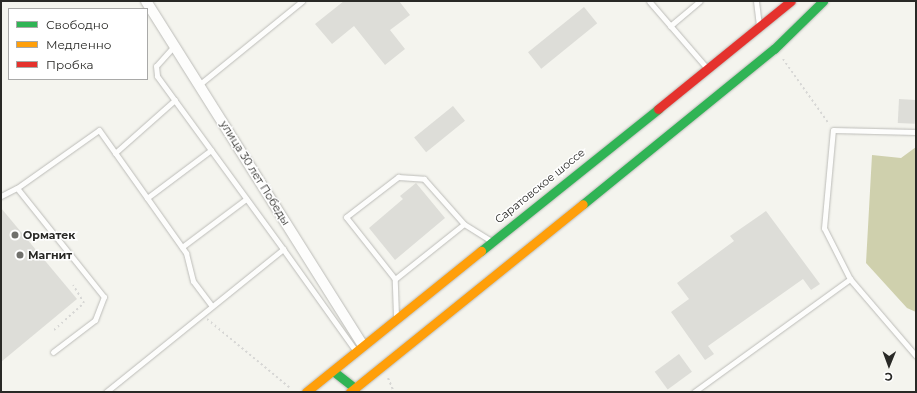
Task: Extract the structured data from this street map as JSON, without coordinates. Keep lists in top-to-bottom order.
{
  "streets": {
    "main road": ["Саратовское шоссе"],
    "street": ["улица 30 лет Победы"]
  },
  "crossings": [
    ["улица 30 лет Победы", "Саратовское шоссе"]
  ],
  "places": ["Орматек", "Магнит"],
  "legend": ["Свободно", "Медленно", "Пробка"],
  "north": "bottom"
}
